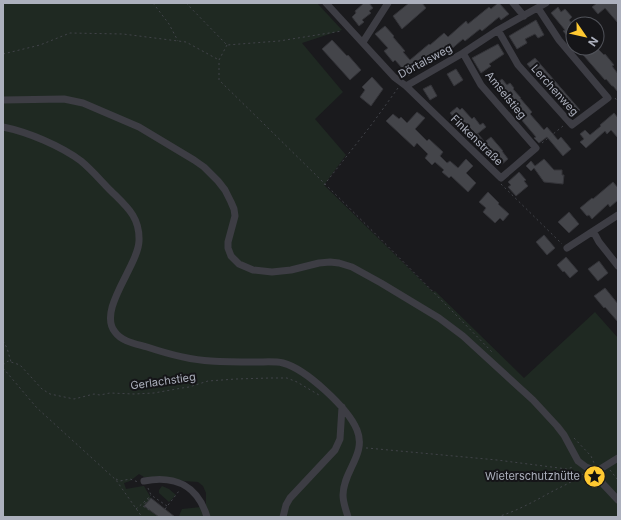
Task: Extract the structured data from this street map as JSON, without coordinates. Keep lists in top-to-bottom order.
{
  "streets": {
    "street": [
      "Dörtalsweg",
      "Lerchenweg",
      "Amselstieg",
      "Finkenstraße"
    ],
    "path": ["Gerlachstieg"]
  },
  "crossings": [
    ["Dörtalsweg", "Lerchenweg"],
    ["Dörtalsweg", "Amselstieg"],
    ["Dörtalsweg", "Finkenstraße"],
    ["Amselstieg", "Finkenstraße"]
  ],
  "places": {
    "place": ["Wieterschutzhütte"]
  },
  "north": "bottom right"
}
